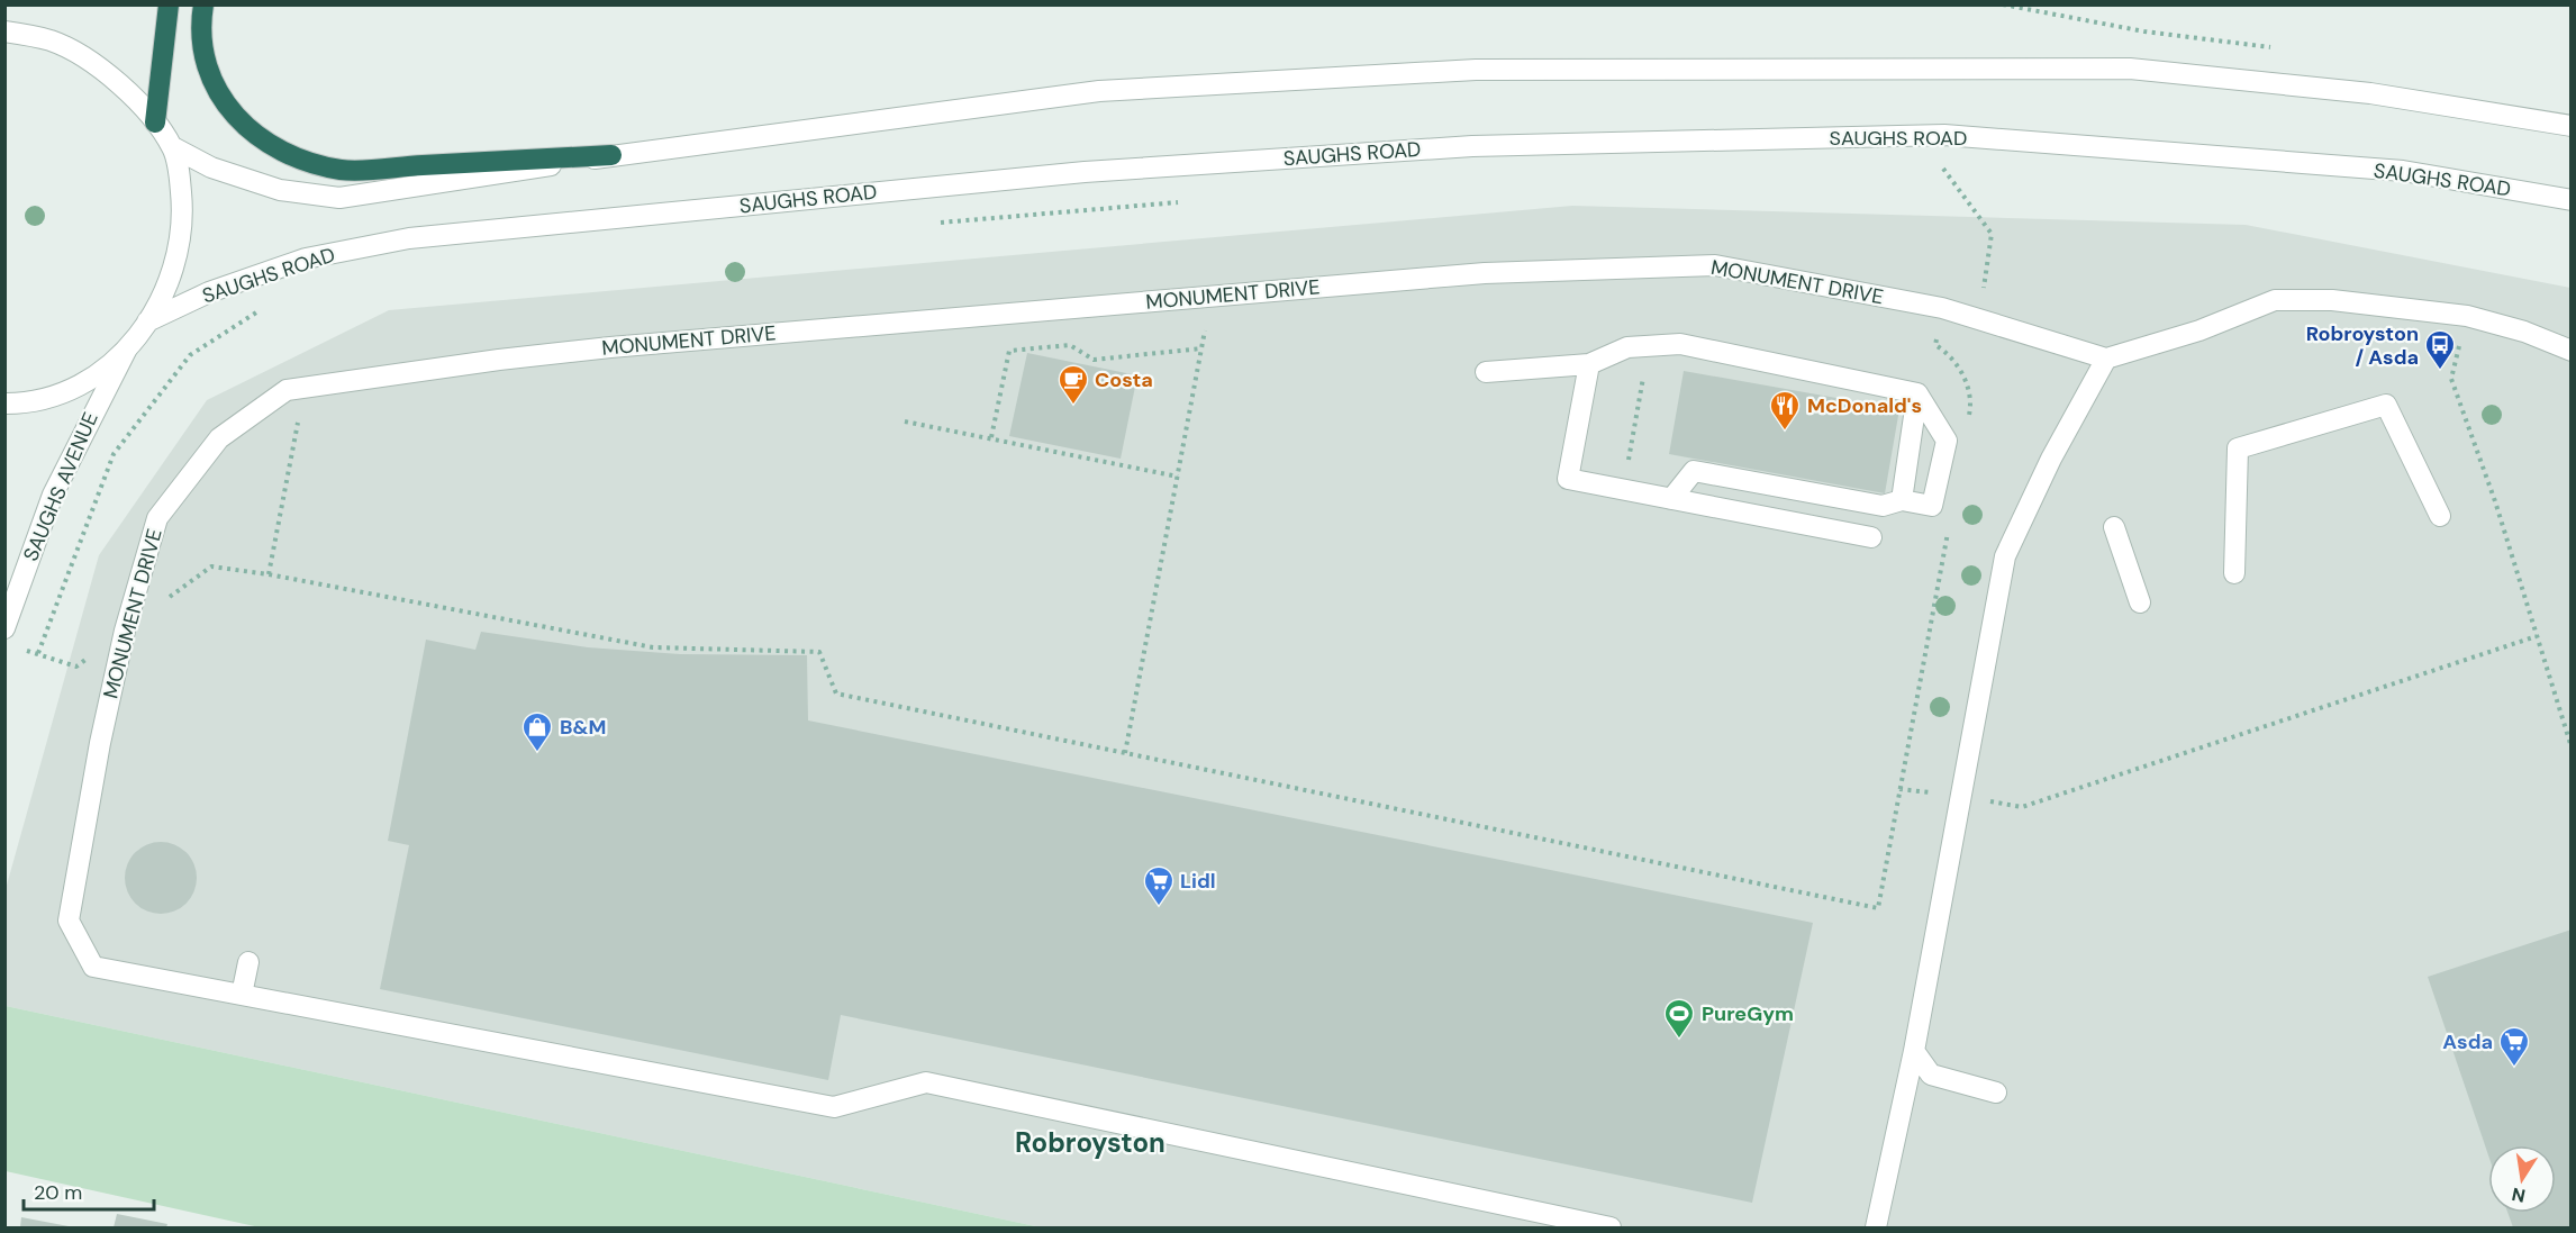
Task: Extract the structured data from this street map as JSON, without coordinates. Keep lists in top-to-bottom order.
{
  "streets": {
    "street": ["SAUGHS ROAD", "MONUMENT DRIVE", "SAUGHS AVENUE"]
  },
  "districts": ["Robroyston"],
  "places": {
    "bus stop": ["Robroyston / Asda"],
    "cafe": ["Costa"],
    "restaurant": ["McDonald's"],
    "shop": ["B&M"],
    "supermarket": ["Lidl", "Asda"],
    "sports": ["PureGym"]
  },
  "scale_bar": "20 m",
  "north": "bottom"
}
